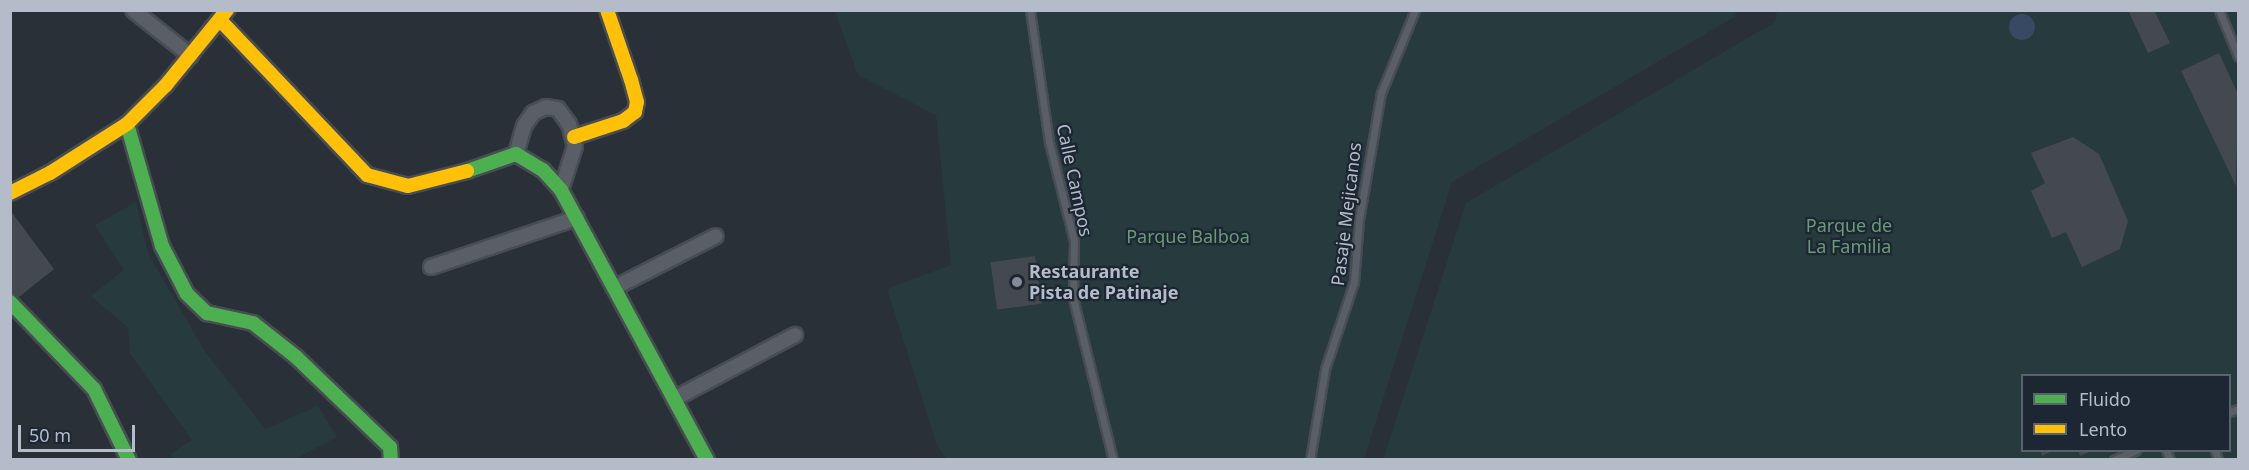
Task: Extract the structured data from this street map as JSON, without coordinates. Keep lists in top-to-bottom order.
{
  "streets": {
    "lane": ["Calle Campos", "Pasaje Mejicanos"]
  },
  "parks": ["Parque de La Familia", "Parque Balboa"],
  "places": ["Restaurante Pista de Patinaje"],
  "legend": ["Fluido", "Lento"],
  "scale_bar": "50 m"
}
